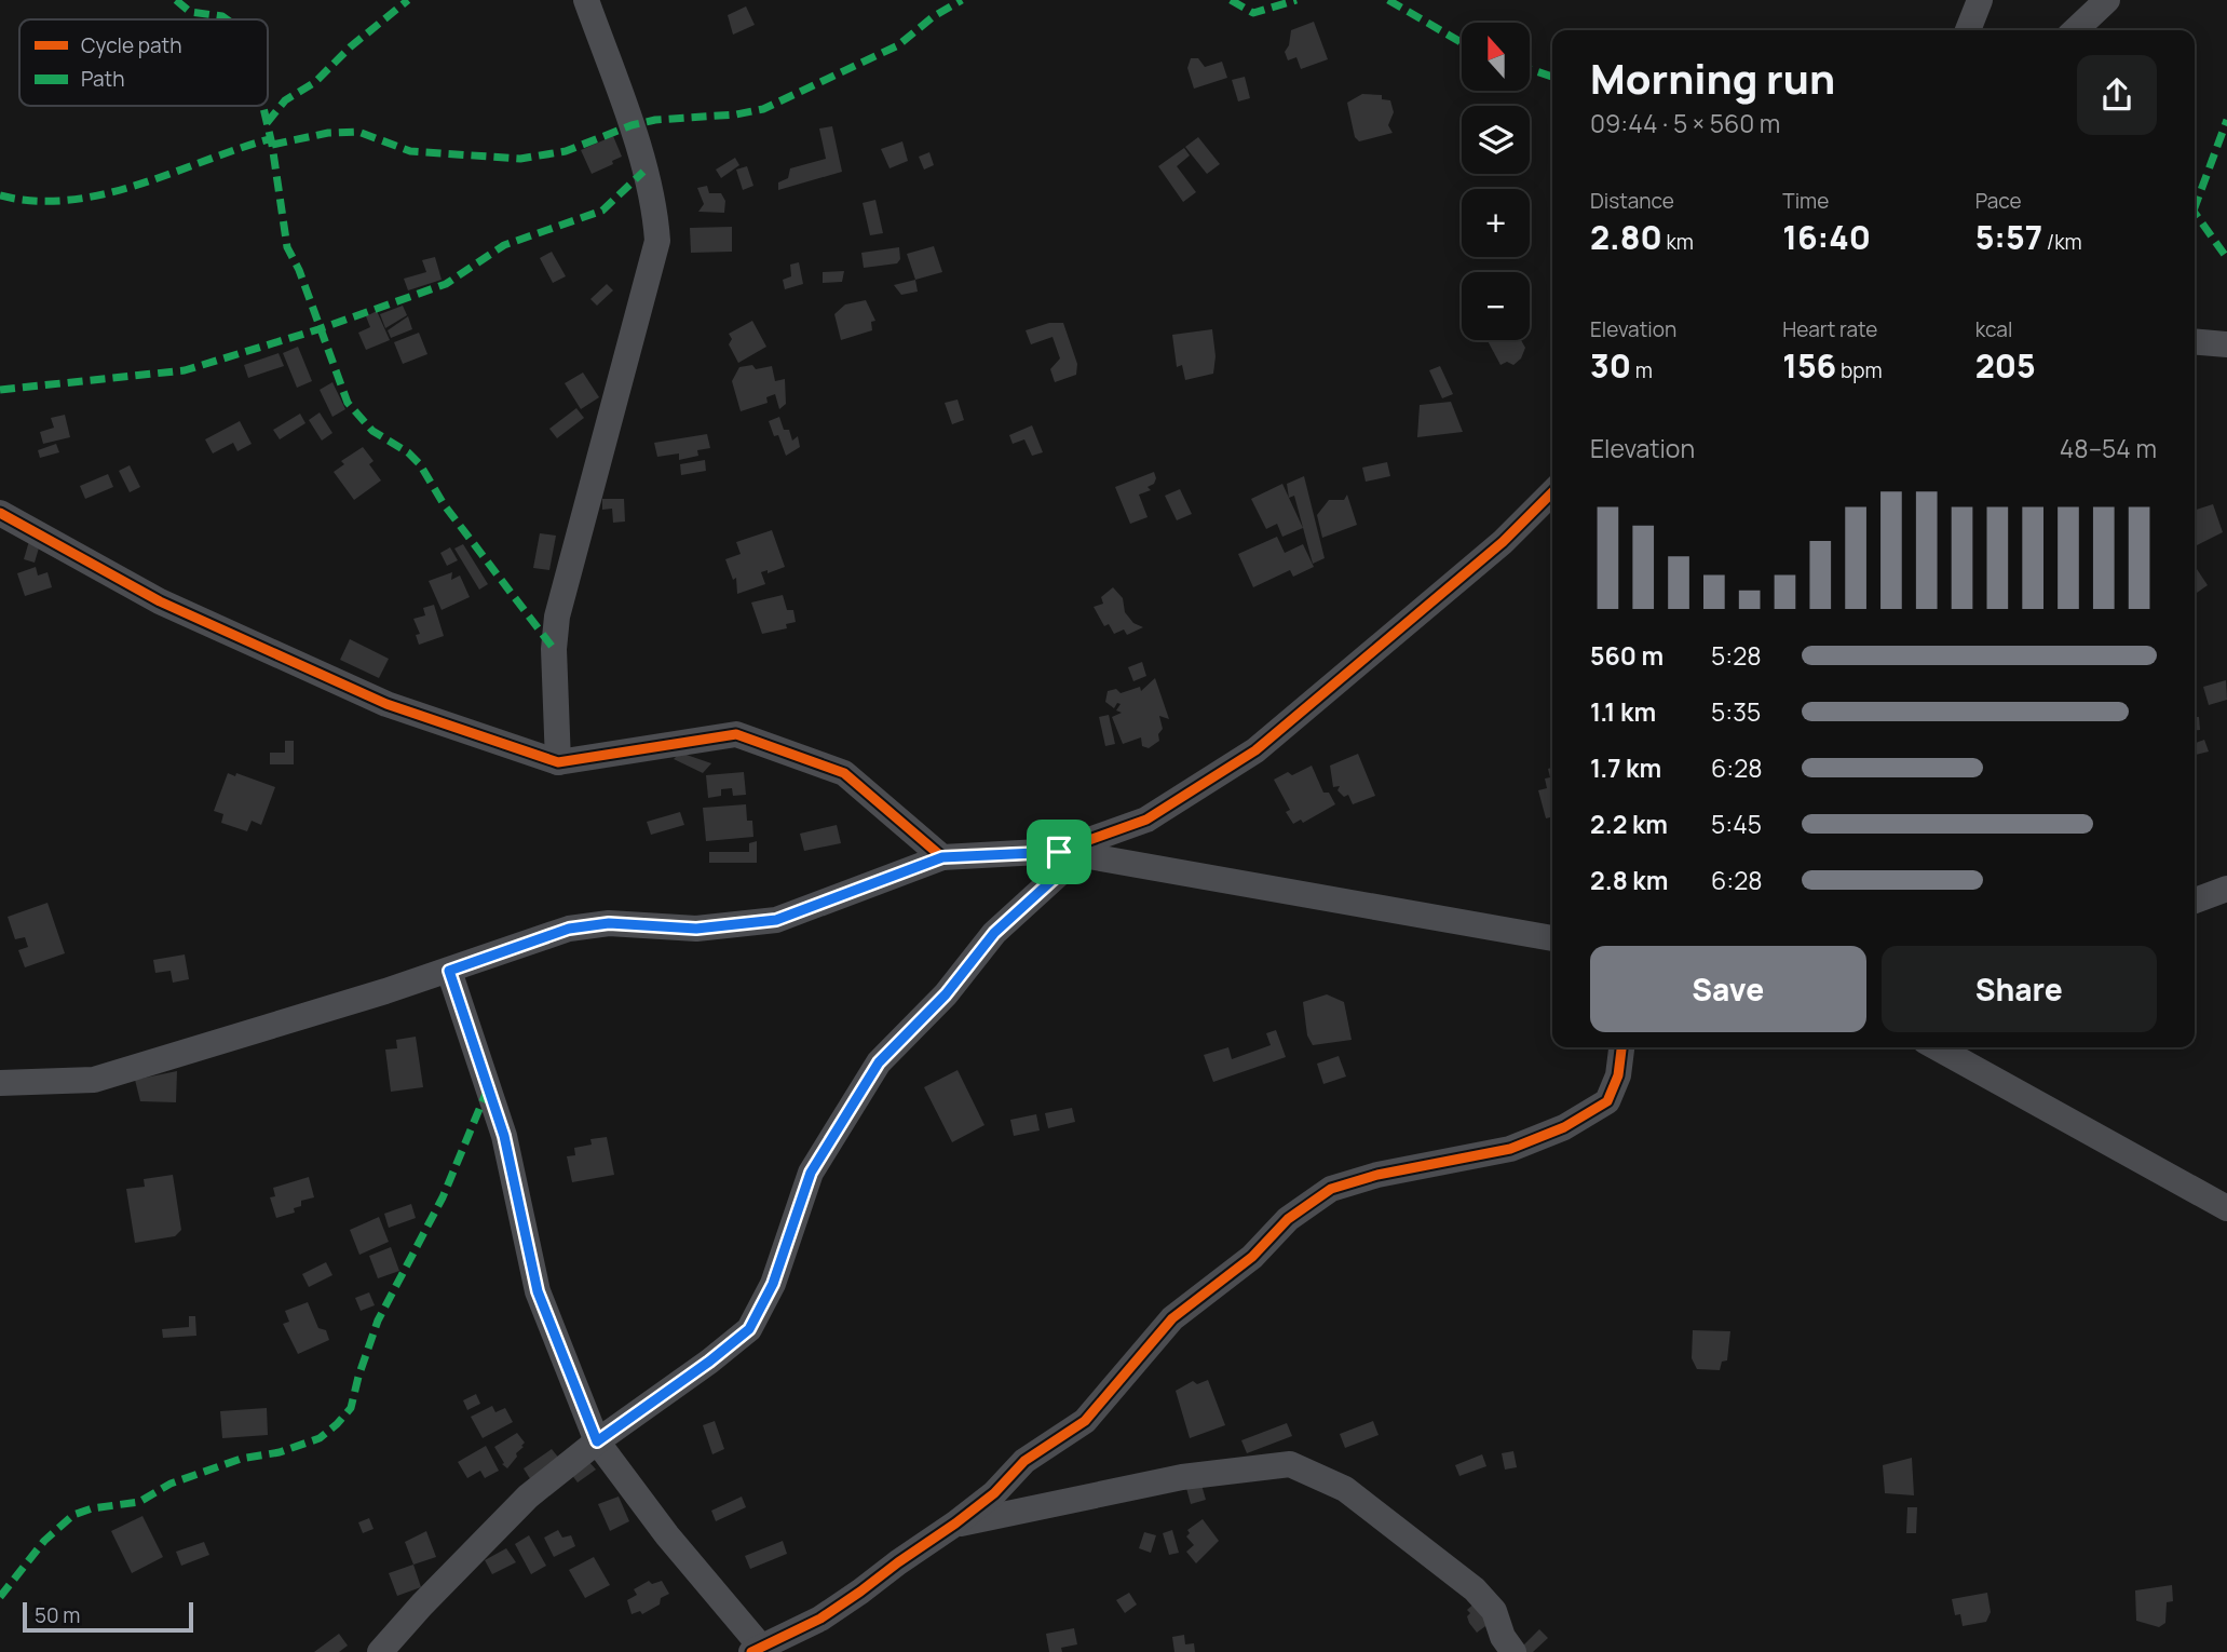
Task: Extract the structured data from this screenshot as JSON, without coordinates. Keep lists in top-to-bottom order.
{
  "legend": ["Cycle path", "Path"],
  "scale_bar": "50 m",
  "north": "top",
  "page": {
    "map_buttons": ["+", "−"],
    "heading": ["Morning run", "09:44 · 5 × 560 m"],
    "stats": [
      ["Distance", "2.80 km"],
      ["Time", "16:40"],
      ["Pace", "5:57 /km"],
      ["Elevation", "30 m"],
      ["Heart rate", "156 bpm"],
      ["kcal", "205"]
    ],
    "chart": ["Elevation", "48–54 m"],
    "list": [
      {
        "name": "560 m",
        "note": "5:28"
      },
      {
        "name": "1.1 km",
        "note": "5:35"
      },
      {
        "name": "1.7 km",
        "note": "6:28"
      },
      {
        "name": "2.2 km",
        "note": "5:45"
      },
      {
        "name": "2.8 km",
        "note": "6:28"
      }
    ],
    "buttons": ["Save", "Share"],
    "scale": "50 m"
  }
}
